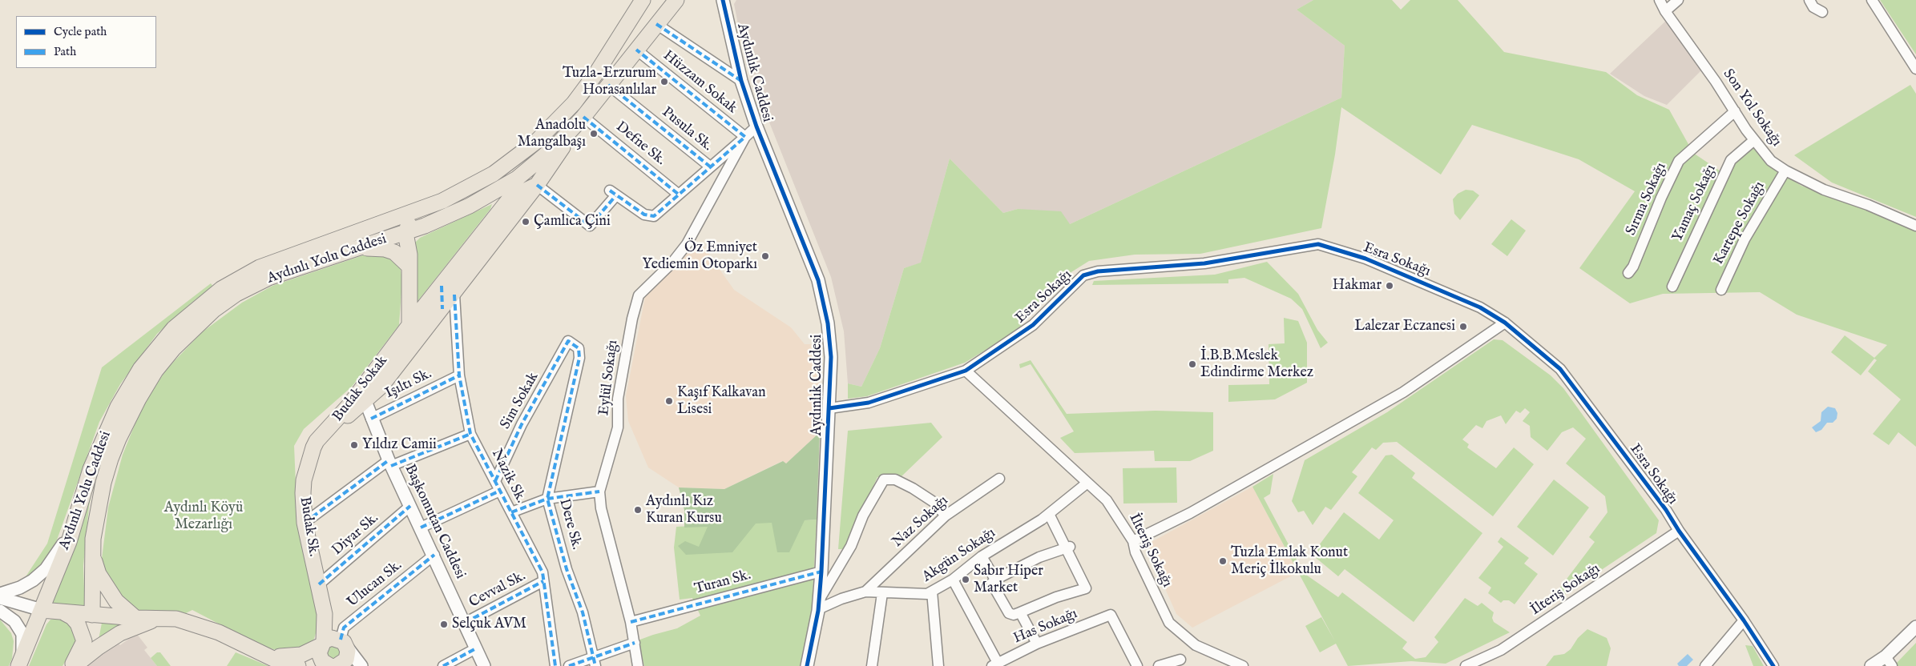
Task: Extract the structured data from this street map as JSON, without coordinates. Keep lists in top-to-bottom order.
{
  "streets": {
    "main road": ["Aydınlı Yolu Caddesi", "Budak Sokak", "Budak Sk."],
    "street": [
      "Aydınlık Caddesi",
      "Hüzzam Sokak",
      "Son Yol Sokağı",
      "Pusula Sk.",
      "Defne Sk.",
      "Sırma Sokağı",
      "Yamaç Sokağı",
      "Kartepe Sokağı",
      "Esra Sokağı",
      "Eylül Sokağı",
      "Işıltı Sk.",
      "Sim Sokak",
      "Nazik Sk.",
      "Başkomutan Caddesi",
      "Naz Sokağı",
      "Dere Sk.",
      "Diyar Sk.",
      "İlteriş Sokağı",
      "Akgün Sokağı",
      "Turan Sk.",
      "Ulucan Sk.",
      "Cevval Sk.",
      "Has Sokağı"
    ]
  },
  "crossings": [
    ["Aydınlık Caddesi", "Esra Sokağı"],
    ["Aydınlık Caddesi", "Eylül Sokağı"],
    ["Aydınlık Caddesi", "Akgün Sokağı"],
    ["Aydınlık Caddesi", "Turan Sk."],
    ["Hüzzam Sokak", "Aydınlı Yolu Caddesi"],
    ["Hüzzam Sokak", "Eylül Sokağı"],
    ["Son Yol Sokağı", "Sırma Sokağı"],
    ["Son Yol Sokağı", "Yamaç Sokağı"],
    ["Son Yol Sokağı", "Kartepe Sokağı"],
    ["Pusula Sk.", "Aydınlı Yolu Caddesi"],
    ["Defne Sk.", "Aydınlı Yolu Caddesi"],
    ["Defne Sk.", "Budak Sokak"],
    ["Aydınlı Yolu Caddesi", "Budak Sokak"],
    ["Esra Sokağı", "İlteriş Sokağı"],
    ["Eylül Sokağı", "Turan Sk."],
    ["Işıltı Sk.", "Nazik Sk."],
    ["Işıltı Sk.", "Başkomutan Caddesi"],
    ["Budak Sokak", "Nazik Sk."],
    ["Budak Sokak", "Başkomutan Caddesi"],
    ["Budak Sokak", "Budak Sk."],
    ["Sim Sokak", "Nazik Sk."],
    ["Sim Sokak", "Dere Sk."],
    ["Nazik Sk.", "Cevval Sk."],
    ["Başkomutan Caddesi", "Diyar Sk."],
    ["Başkomutan Caddesi", "Ulucan Sk."],
    ["Başkomutan Caddesi", "Cevval Sk."],
    ["Naz Sokağı", "Akgün Sokağı"],
    ["Budak Sk.", "Diyar Sk."],
    ["Budak Sk.", "Ulucan Sk."],
    ["İlteriş Sokağı", "Akgün Sokağı"]
  ],
  "parks": ["Aydınlı Köyü Mezarlığı"],
  "places": [
    "Tuzla-Erzurum Horasanlılar",
    "Anadolu Mangalbaşı",
    "Çamlıca Çini",
    "Öz Emniyet Yediemin Otoparkı",
    "Hakmar",
    "Lalezar Eczanesi",
    "İ.B.B.Meslek Edindirme Merkez",
    "Kaşıf Kalkavan Lisesi",
    "Yıldız Camii",
    "Aydınlı Kız Kuran Kursu",
    "Tuzla Emlak Konut Meriç İlkokulu",
    "Sabır Hiper Market",
    "Selçuk AVM"
  ],
  "legend": ["Cycle path", "Path"]
}
